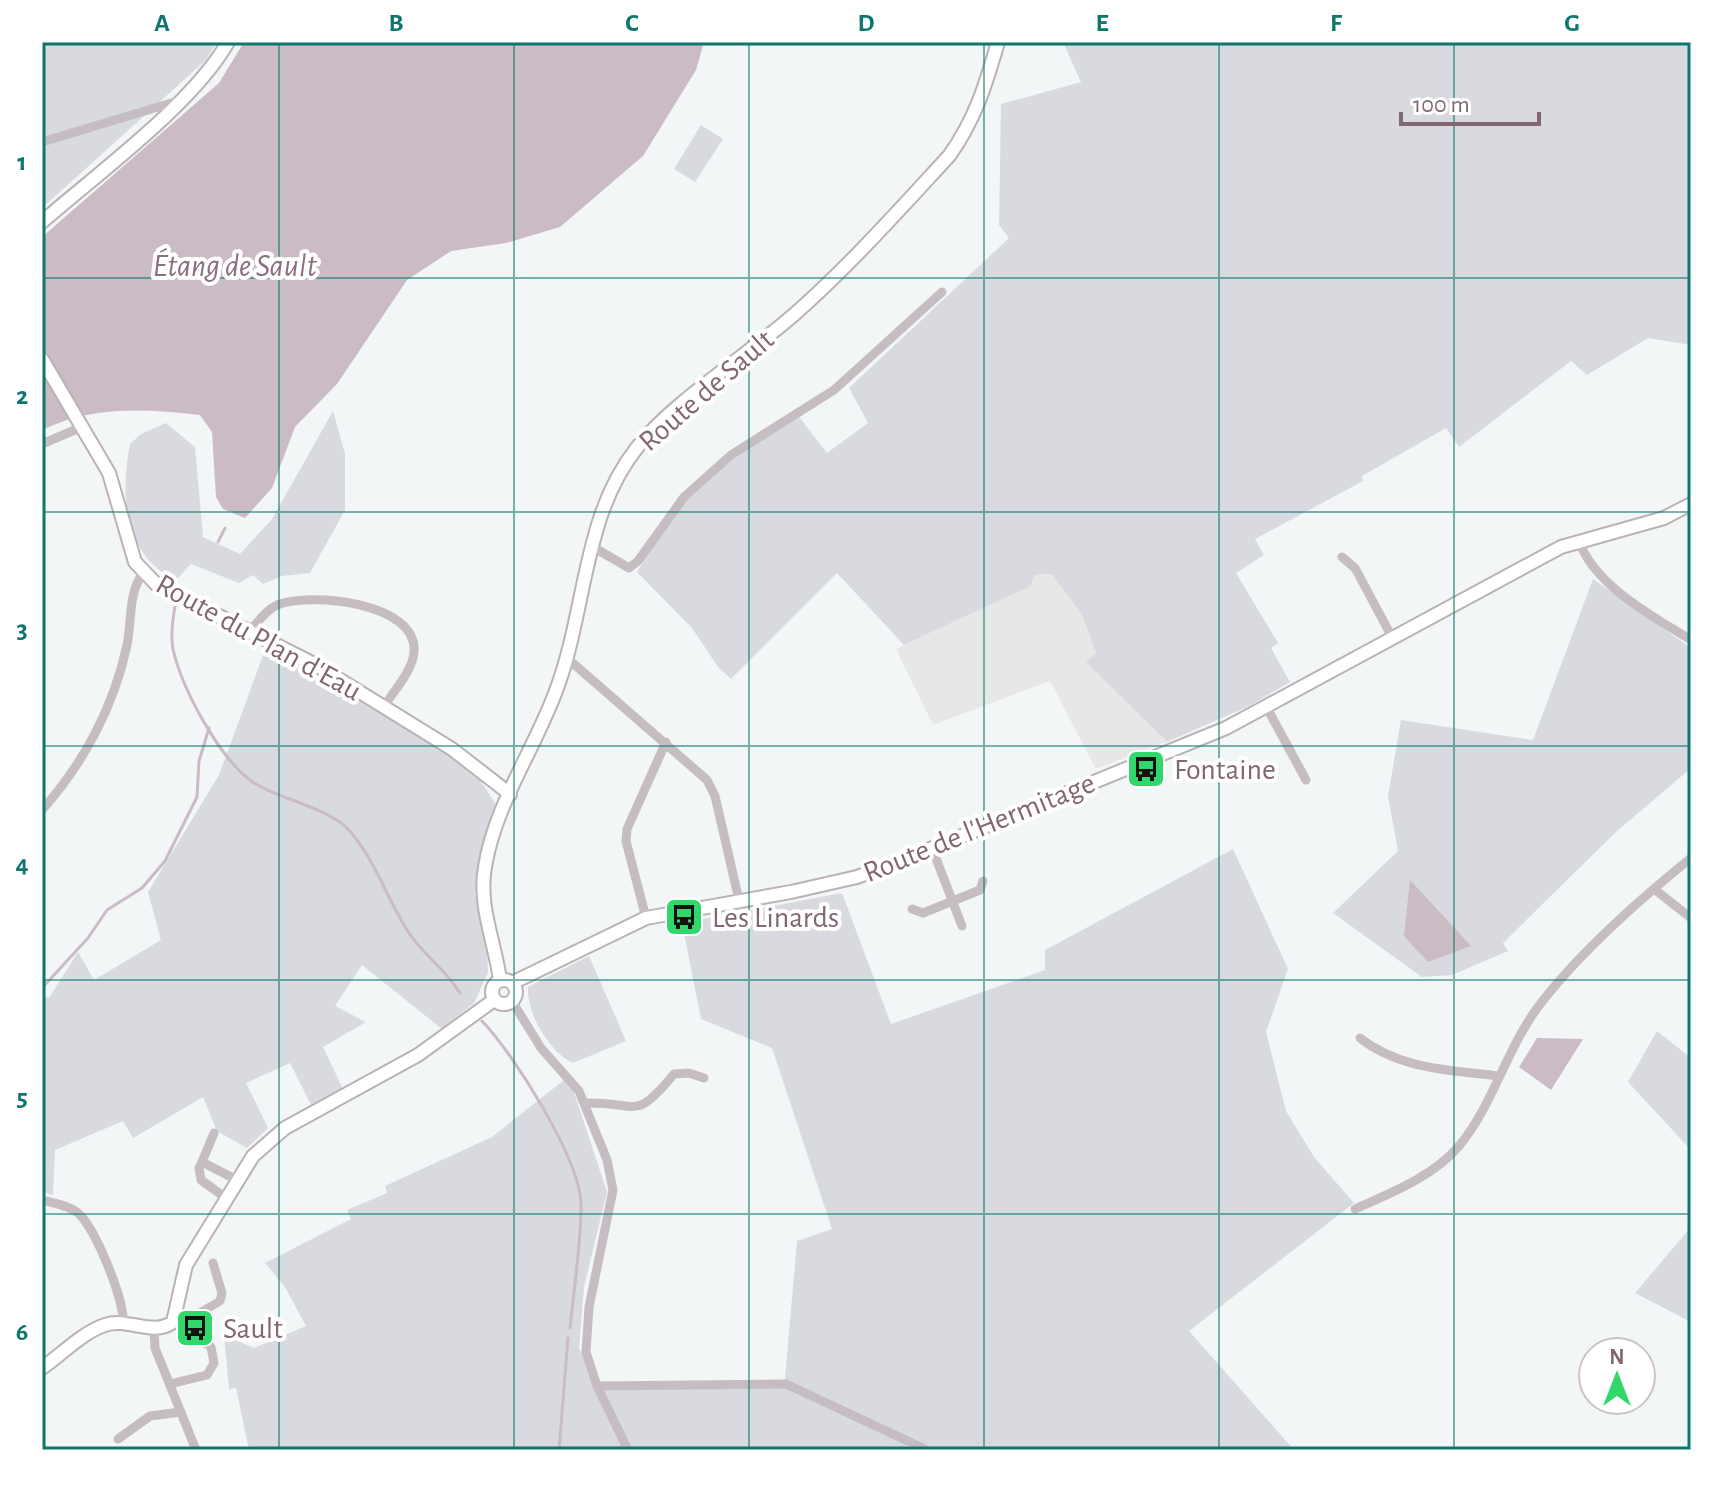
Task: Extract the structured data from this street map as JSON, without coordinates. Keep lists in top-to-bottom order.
{
  "streets": {
    "street": ["Route de Sault", "Route du Plan d'Eau", "Route de l'Hermitage"]
  },
  "crossings": [
    ["Route de Sault", "Route du Plan d'Eau"],
    ["Route de Sault", "Route de l'Hermitage"]
  ],
  "water": ["Étang de Sault"],
  "places": {
    "bus stop": ["Fontaine", "Les Linards", "Sault"]
  },
  "scale_bar": "100 m",
  "north": "top",
  "grid": {
    "columns": [
      "A",
      "B",
      "C",
      "D",
      "E",
      "F",
      "G"
    ],
    "rows": [
      "1",
      "2",
      "3",
      "4",
      "5",
      "6"
    ]
  }
}
